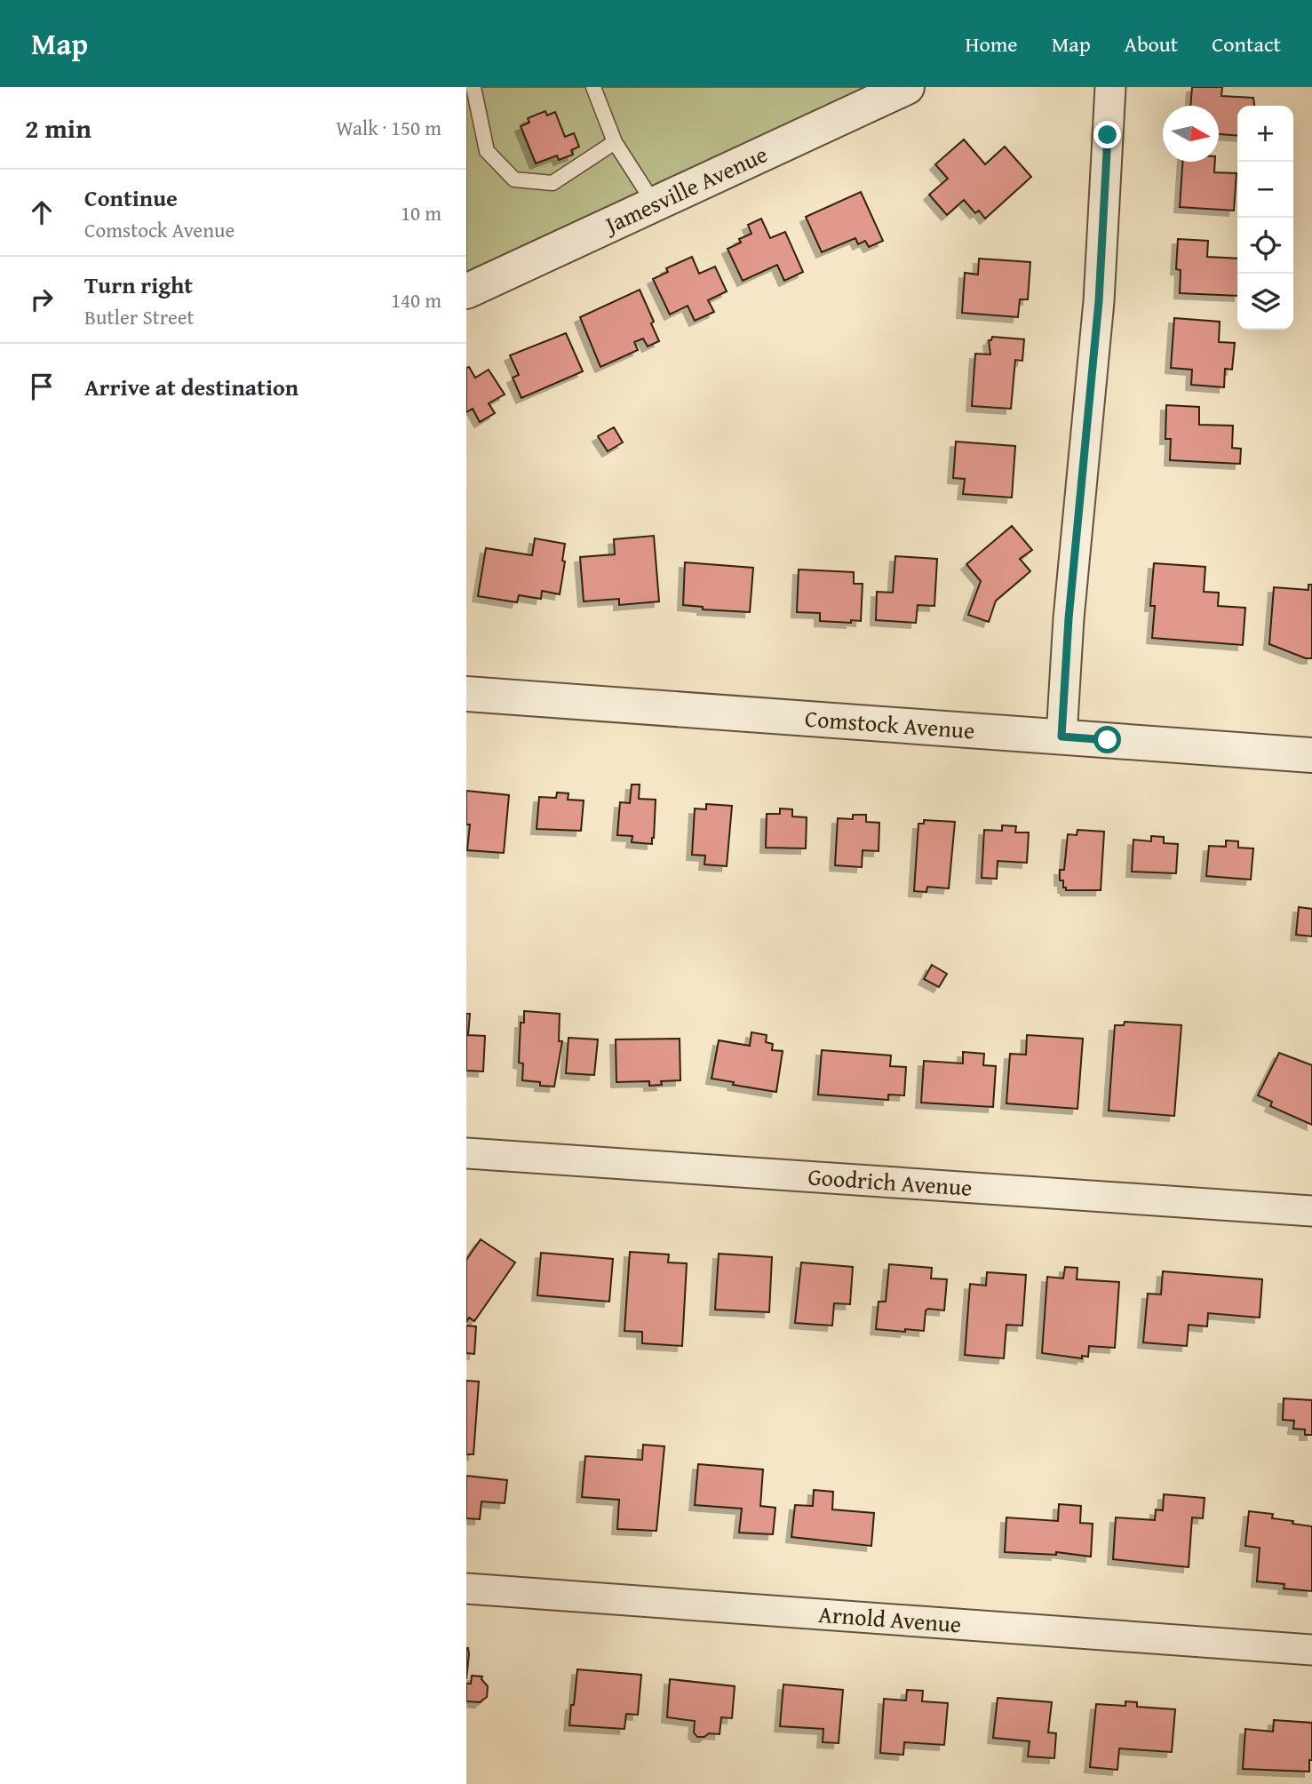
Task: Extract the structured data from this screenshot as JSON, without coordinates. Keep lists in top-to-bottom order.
{
  "streets": {
    "street": [
      "Jamesville Avenue",
      "Comstock Avenue",
      "Goodrich Avenue",
      "Arnold Avenue"
    ]
  },
  "north": "right",
  "page": {
    "header": "Map",
    "nav": [
      "Home",
      "Map",
      "About",
      "Contact"
    ],
    "heading": ["2 min", "Walk · 150 m"],
    "map_buttons": ["+", "−"],
    "list": [
      ["Continue", "Comstock Avenue", "10 m"],
      ["Turn right", "Butler Street", "140 m"],
      "Arrive at destination"
    ]
  }
}
